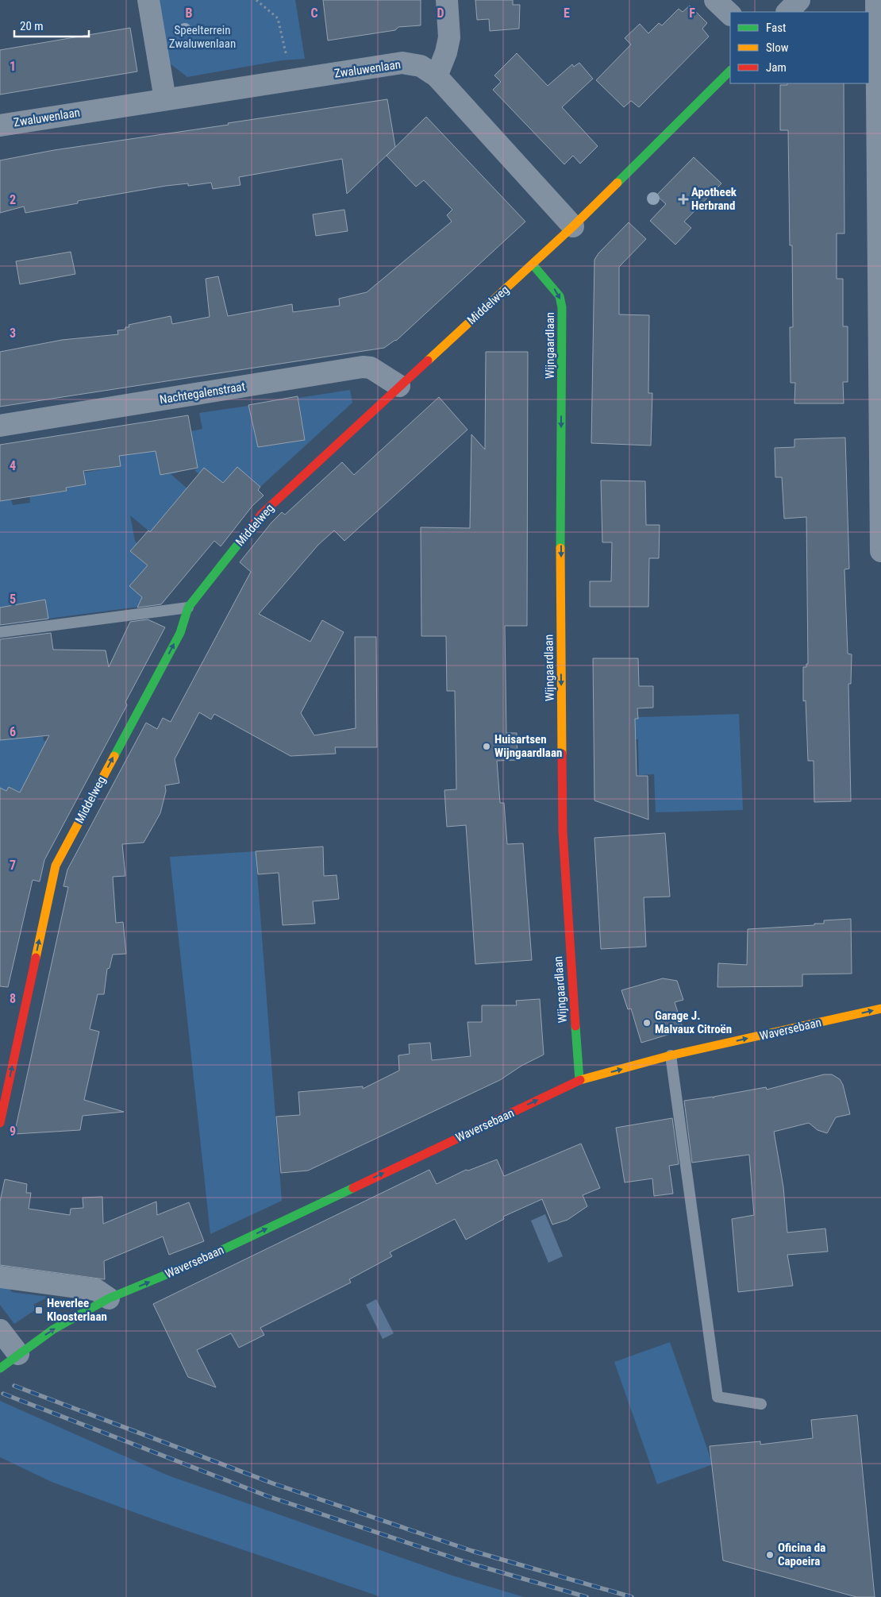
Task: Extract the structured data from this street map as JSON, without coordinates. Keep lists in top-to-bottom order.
{
  "streets": {
    "street": [
      "Zwaluwenlaan",
      "Middelweg",
      "Wijngaardlaan",
      "Nachtegalenstraat",
      "Waversebaan"
    ]
  },
  "crossings": [
    ["Zwaluwenlaan", "Middelweg"],
    ["Middelweg", "Wijngaardlaan"],
    ["Middelweg", "Nachtegalenstraat"],
    ["Wijngaardlaan", "Waversebaan"]
  ],
  "one_way": ["Middelweg", "Wijngaardlaan", "Waversebaan"],
  "parks": ["Speelterrein Zwaluwenlaan"],
  "places": {
    "health": ["Apotheek Herbrand"],
    "other": ["Huisartsen Wijngaardlaan", "Garage J. Malvaux Citroën", "Oficina da Capoeira"],
    "transit": ["Heverlee Kloosterlaan"]
  },
  "legend": ["Fast", "Slow", "Jam"],
  "scale_bar": "20 m",
  "grid": {
    "columns": [
      "B",
      "C",
      "D",
      "E",
      "F"
    ],
    "rows": [
      "1",
      "2",
      "3",
      "4",
      "5",
      "6",
      "7",
      "8",
      "9"
    ]
  }
}
